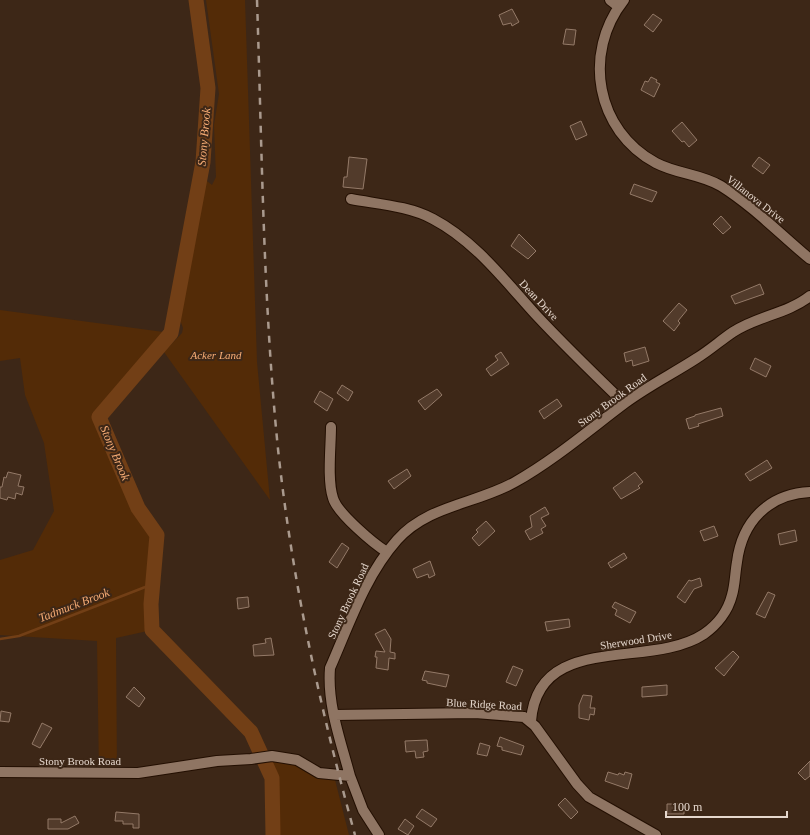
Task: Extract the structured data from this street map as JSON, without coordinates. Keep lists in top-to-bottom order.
{
  "streets": {
    "street": [
      "Villanova Drive",
      "Dean Drive",
      "Stony Brook Road",
      "Sherwood Drive",
      "Blue Ridge Road"
    ]
  },
  "crossings": [
    ["Dean Drive", "Stony Brook Road"],
    ["Stony Brook Road", "Blue Ridge Road"],
    ["Sherwood Drive", "Blue Ridge Road"]
  ],
  "water": ["Stony Brook", "Tadmuck Brook"],
  "parks": ["Acker Land"],
  "scale_bar": "100 m"
}
